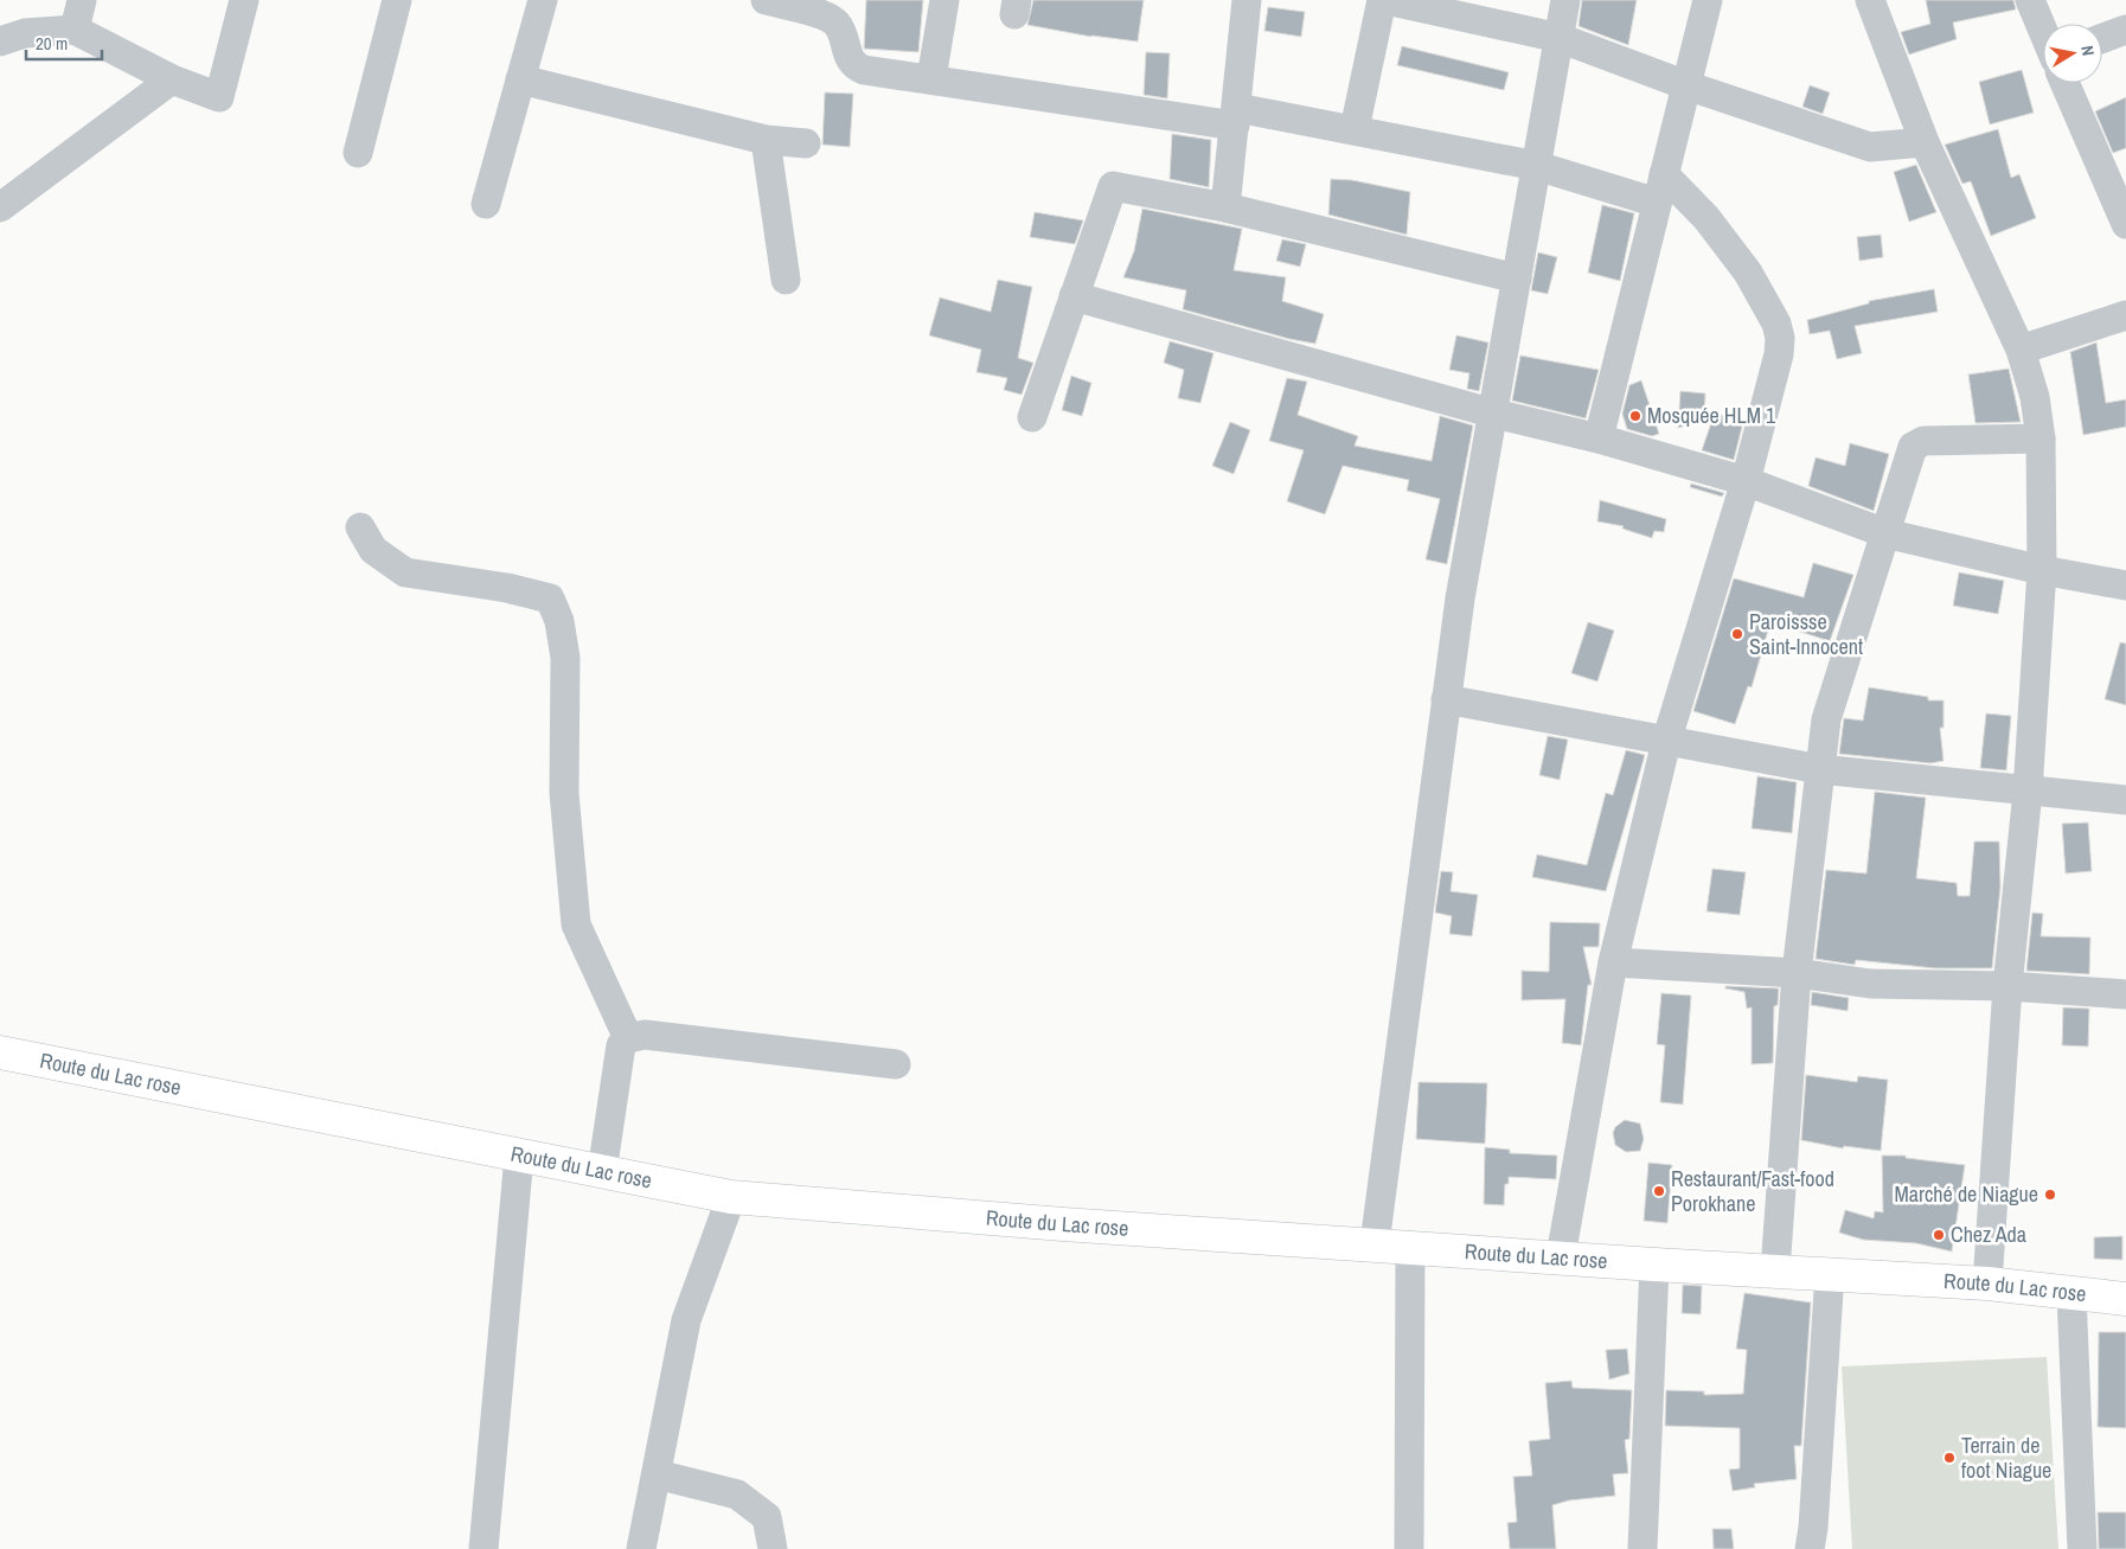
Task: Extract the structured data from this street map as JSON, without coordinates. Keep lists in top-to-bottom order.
{
  "streets": {
    "main road": ["Route du Lac rose"]
  },
  "places": [
    "Mosquée HLM 1",
    "Paroissse Saint-Innocent",
    "Restaurant/Fast-food Porokhane",
    "Marché de Niague",
    "Chez Ada",
    "Terrain de foot Niague"
  ],
  "scale_bar": "20 m",
  "north": "right"
}
